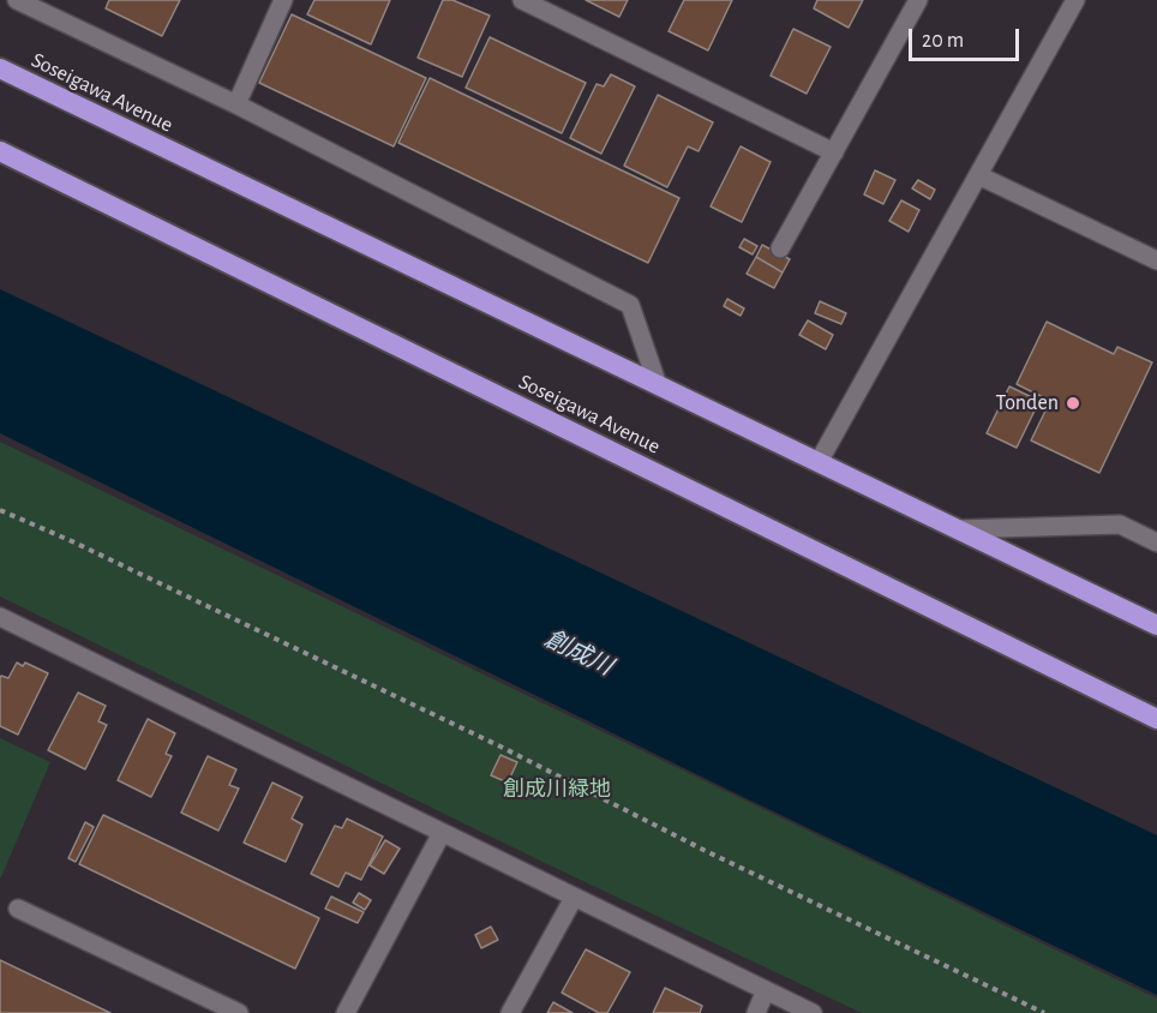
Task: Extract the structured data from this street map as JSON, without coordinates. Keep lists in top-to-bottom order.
{
  "streets": {
    "highway": ["Soseigawa Avenue"]
  },
  "water": ["創成川"],
  "parks": ["創成川緑地"],
  "places": ["Tonden"],
  "scale_bar": "20 m"
}
